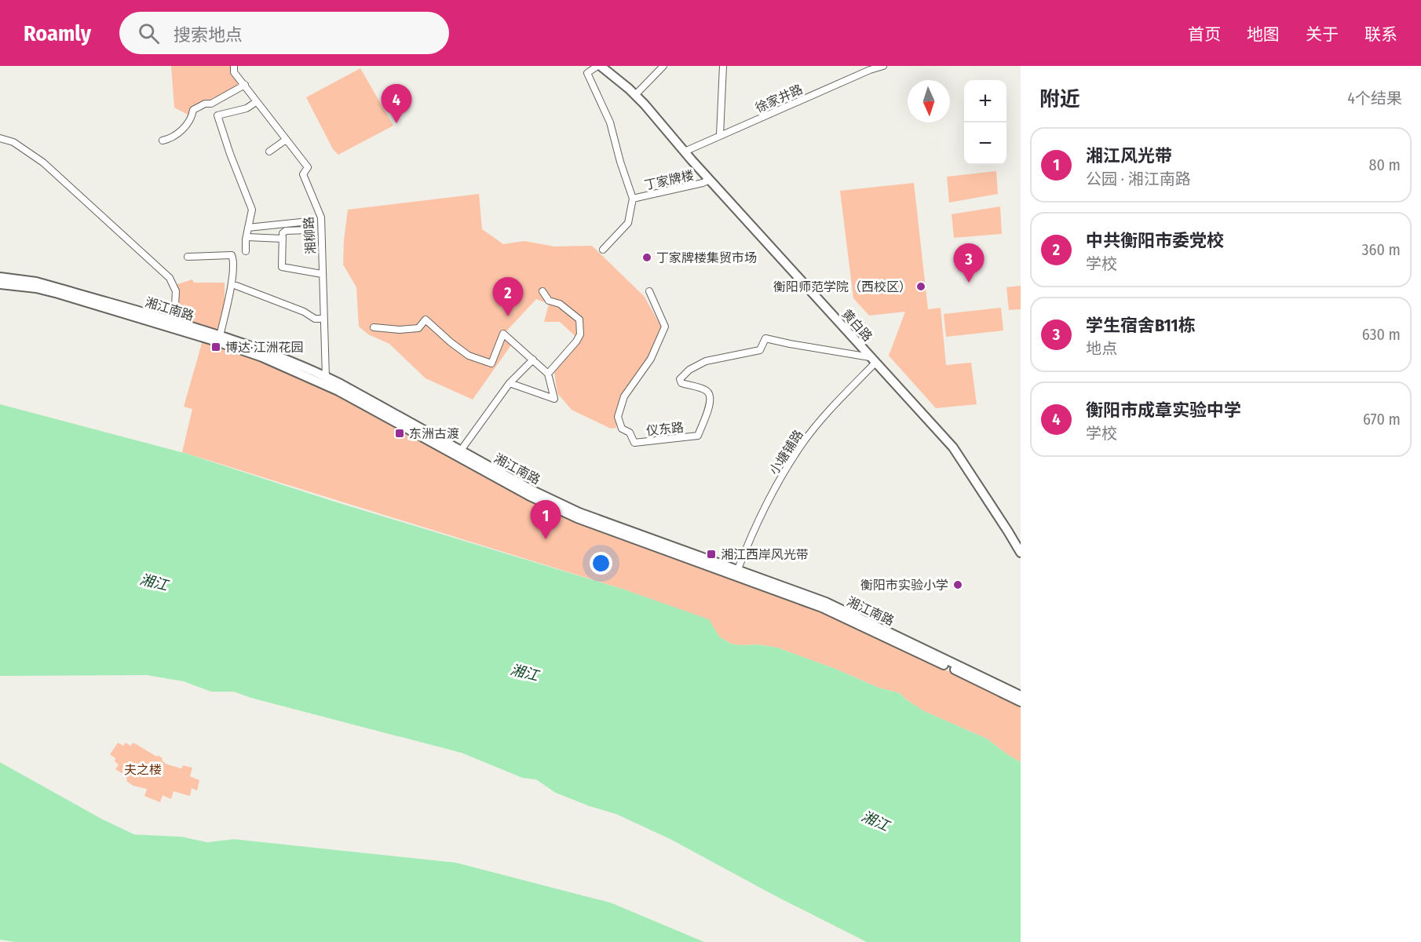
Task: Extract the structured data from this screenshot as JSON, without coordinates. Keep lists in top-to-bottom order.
{
  "streets": {
    "main road": ["湘江南路", "黄白路"],
    "street": [
      "徐家井路",
      "丁家牌楼",
      "湘柳路",
      "仪东路",
      "小塘铺路"
    ]
  },
  "crossings": [
    ["徐家井路", "黄白路"],
    ["丁家牌楼", "黄白路"],
    ["湘柳路", "湘江南路"],
    ["湘江南路", "小塘铺路"],
    ["黄白路", "仪东路"],
    ["黄白路", "小塘铺路"],
    ["仪东路", "小塘铺路"]
  ],
  "water": ["湘江"],
  "parks": ["夫之楼"],
  "places": {
    "other": ["丁家牌楼集贸市场", "衡阳师范学院（西校区）", "衡阳市实验小学"],
    "transit": ["博达·江洲花园", "东洲古渡", "湘江西岸风光带"]
  },
  "north": "bottom",
  "page": {
    "header": "Roamly",
    "search": "搜索地点",
    "nav": [
      "首页",
      "地图",
      "关于",
      "联系"
    ],
    "heading": ["附近", "4个结果"],
    "map_buttons": ["+", "−"],
    "pins": [
      "4",
      "3",
      "2",
      "1"
    ],
    "list": [
      {
        "mark": "1",
        "name": "湘江风光带",
        "note": "公园 · 湘江南路",
        "value": "80 m"
      },
      {
        "mark": "2",
        "name": "中共衡阳市委党校",
        "note": "学校",
        "value": "360 m"
      },
      {
        "mark": "3",
        "name": "学生宿舍B11栋",
        "note": "地点",
        "value": "630 m"
      },
      {
        "mark": "4",
        "name": "衡阳市成章实验中学",
        "note": "学校",
        "value": "670 m"
      }
    ]
  }
}
